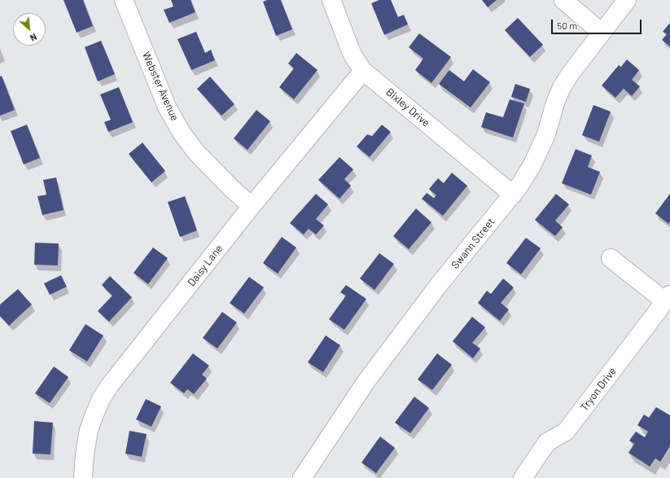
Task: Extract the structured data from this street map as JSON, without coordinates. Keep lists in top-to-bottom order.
{
  "streets": {
    "street": [
      "Webster Avenue",
      "Bixley Drive",
      "Swann Street",
      "Daisy Lane",
      "Tryon Drive"
    ]
  },
  "crossings": [
    ["Webster Avenue", "Daisy Lane"],
    ["Bixley Drive", "Swann Street"],
    ["Bixley Drive", "Daisy Lane"]
  ],
  "scale_bar": "50 m",
  "north": "bottom right"
}
